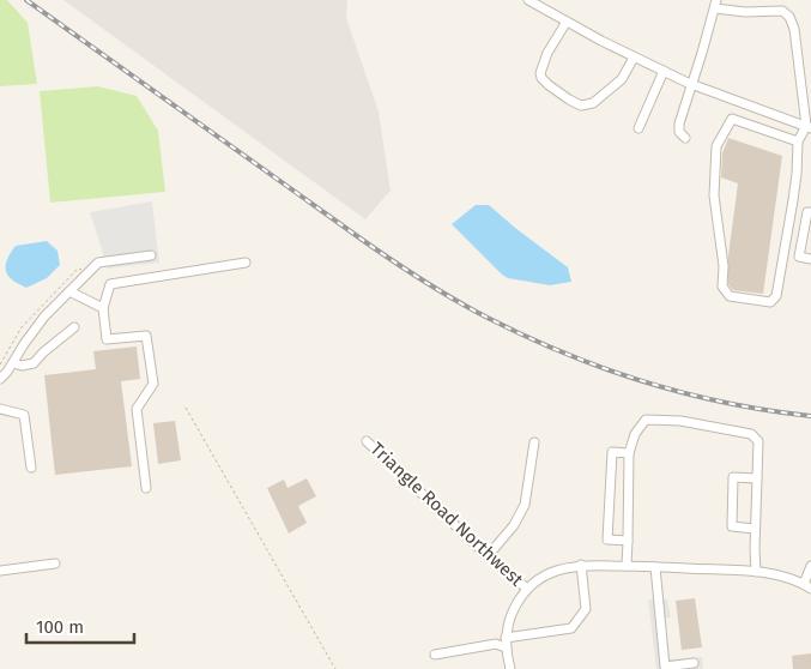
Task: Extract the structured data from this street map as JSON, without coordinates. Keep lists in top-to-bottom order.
{
  "streets": {
    "street": ["Triangle Road Northwest"]
  },
  "scale_bar": "100 m"
}
